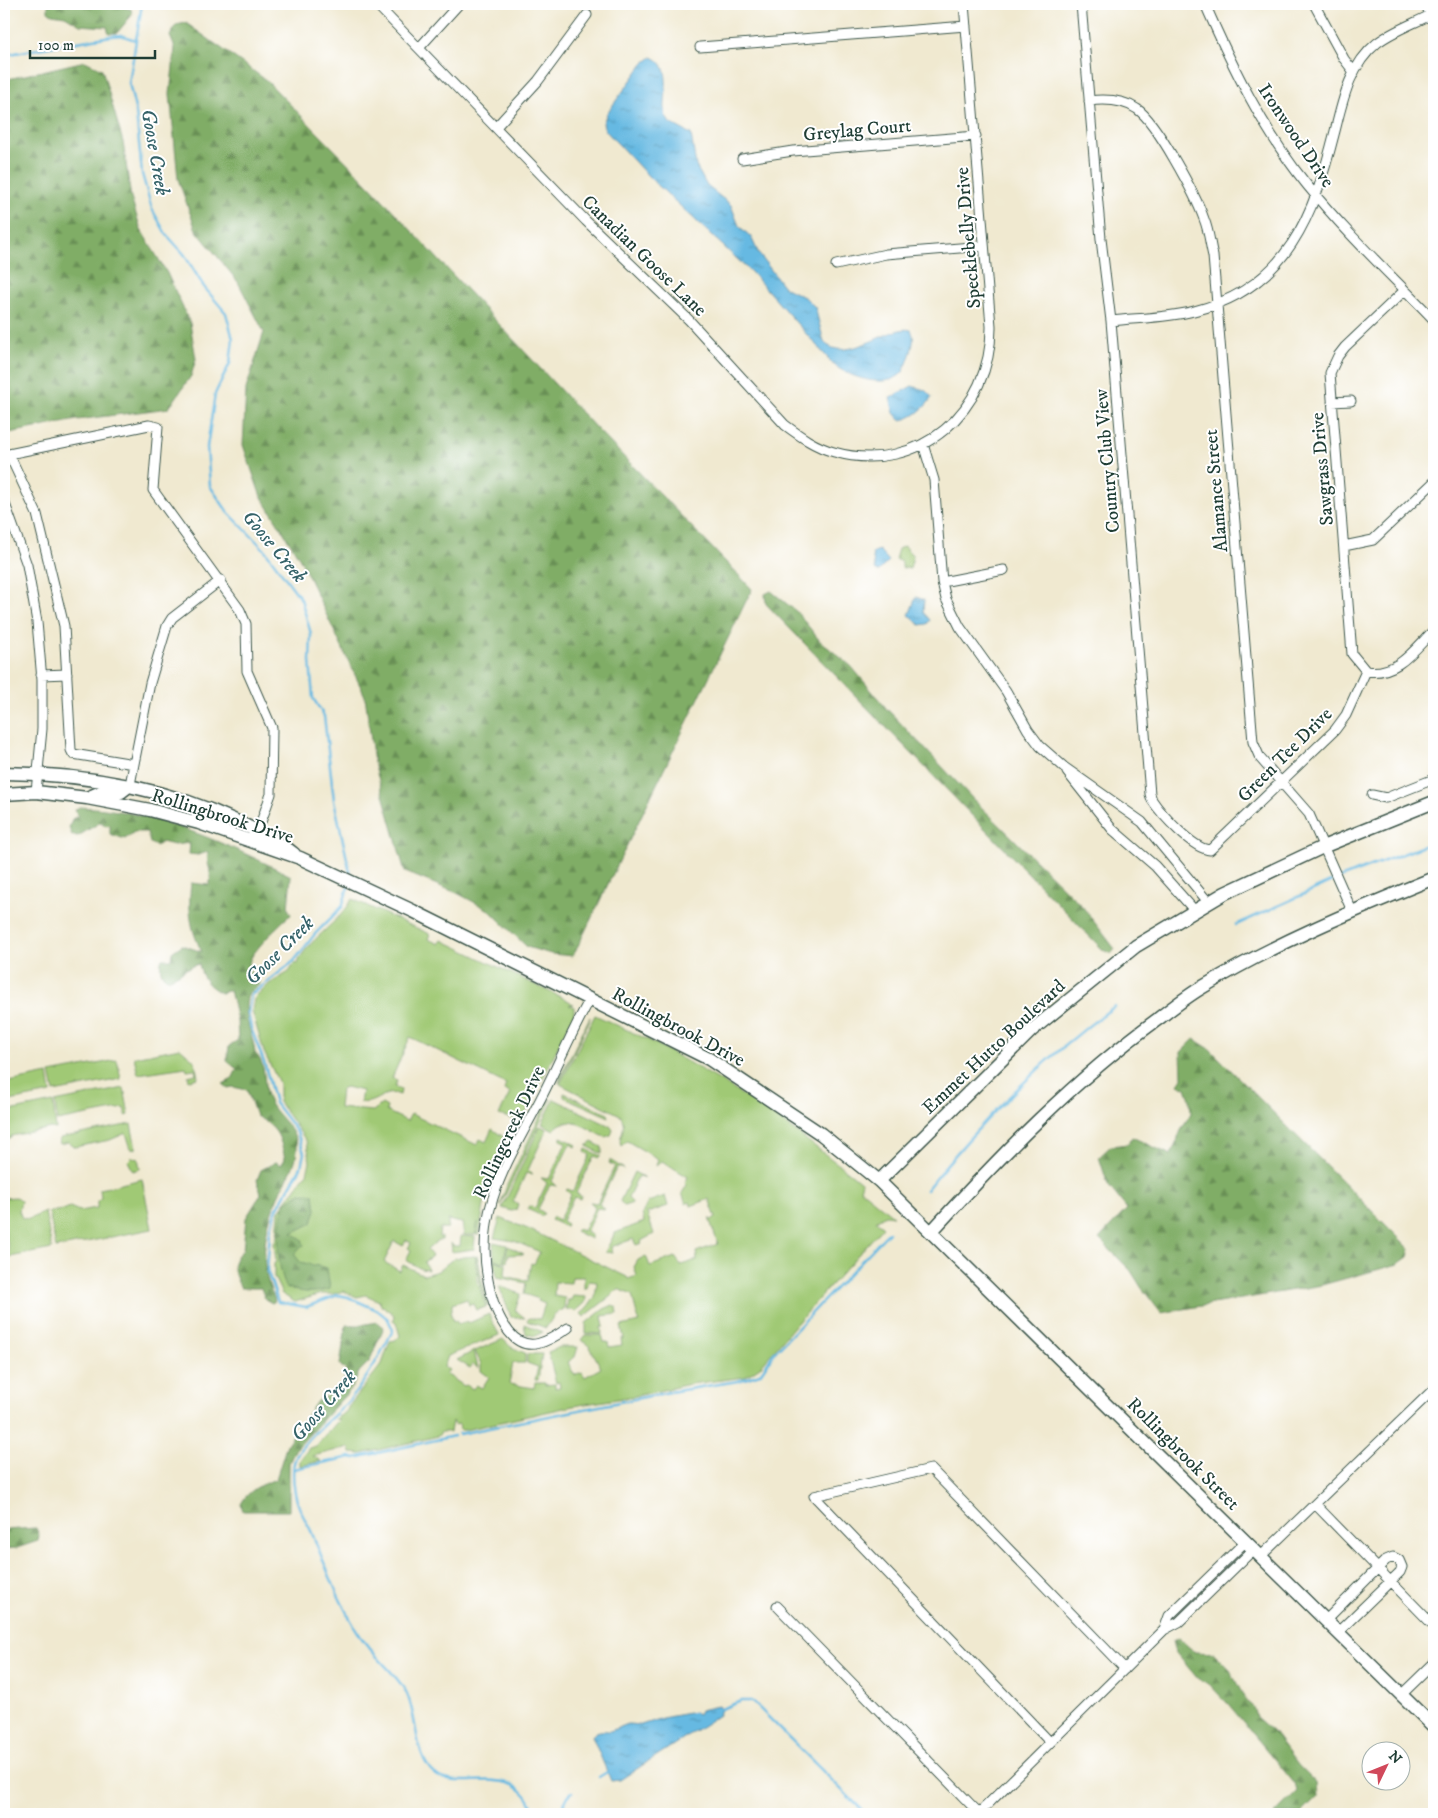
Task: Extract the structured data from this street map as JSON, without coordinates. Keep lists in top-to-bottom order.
{
  "streets": {
    "main road": ["Rollingbrook Drive", "Emmet Hutto Boulevard", "Rollingbrook Street"],
    "street": [
      "Greylag Court",
      "Ironwood Drive",
      "Specklebelly Drive",
      "Canadian Goose Lane",
      "Country Club View",
      "Sawgrass Drive",
      "Alamance Street",
      "Green Tee Drive",
      "Rollingcreek Drive"
    ]
  },
  "crossings": [
    ["Greylag Court", "Specklebelly Drive"],
    ["Ironwood Drive", "Sawgrass Drive"],
    ["Specklebelly Drive", "Canadian Goose Lane"],
    ["Country Club View", "Alamance Street"],
    ["Country Club View", "Green Tee Drive"],
    ["Sawgrass Drive", "Green Tee Drive"],
    ["Alamance Street", "Green Tee Drive"],
    ["Alamance Street", "Emmet Hutto Boulevard"],
    ["Rollingbrook Drive", "Emmet Hutto Boulevard"],
    ["Rollingbrook Drive", "Rollingcreek Drive"],
    ["Rollingbrook Drive", "Rollingbrook Street"]
  ],
  "water": ["Goose Creek"],
  "scale_bar": "100 m",
  "north": "top right"
}
